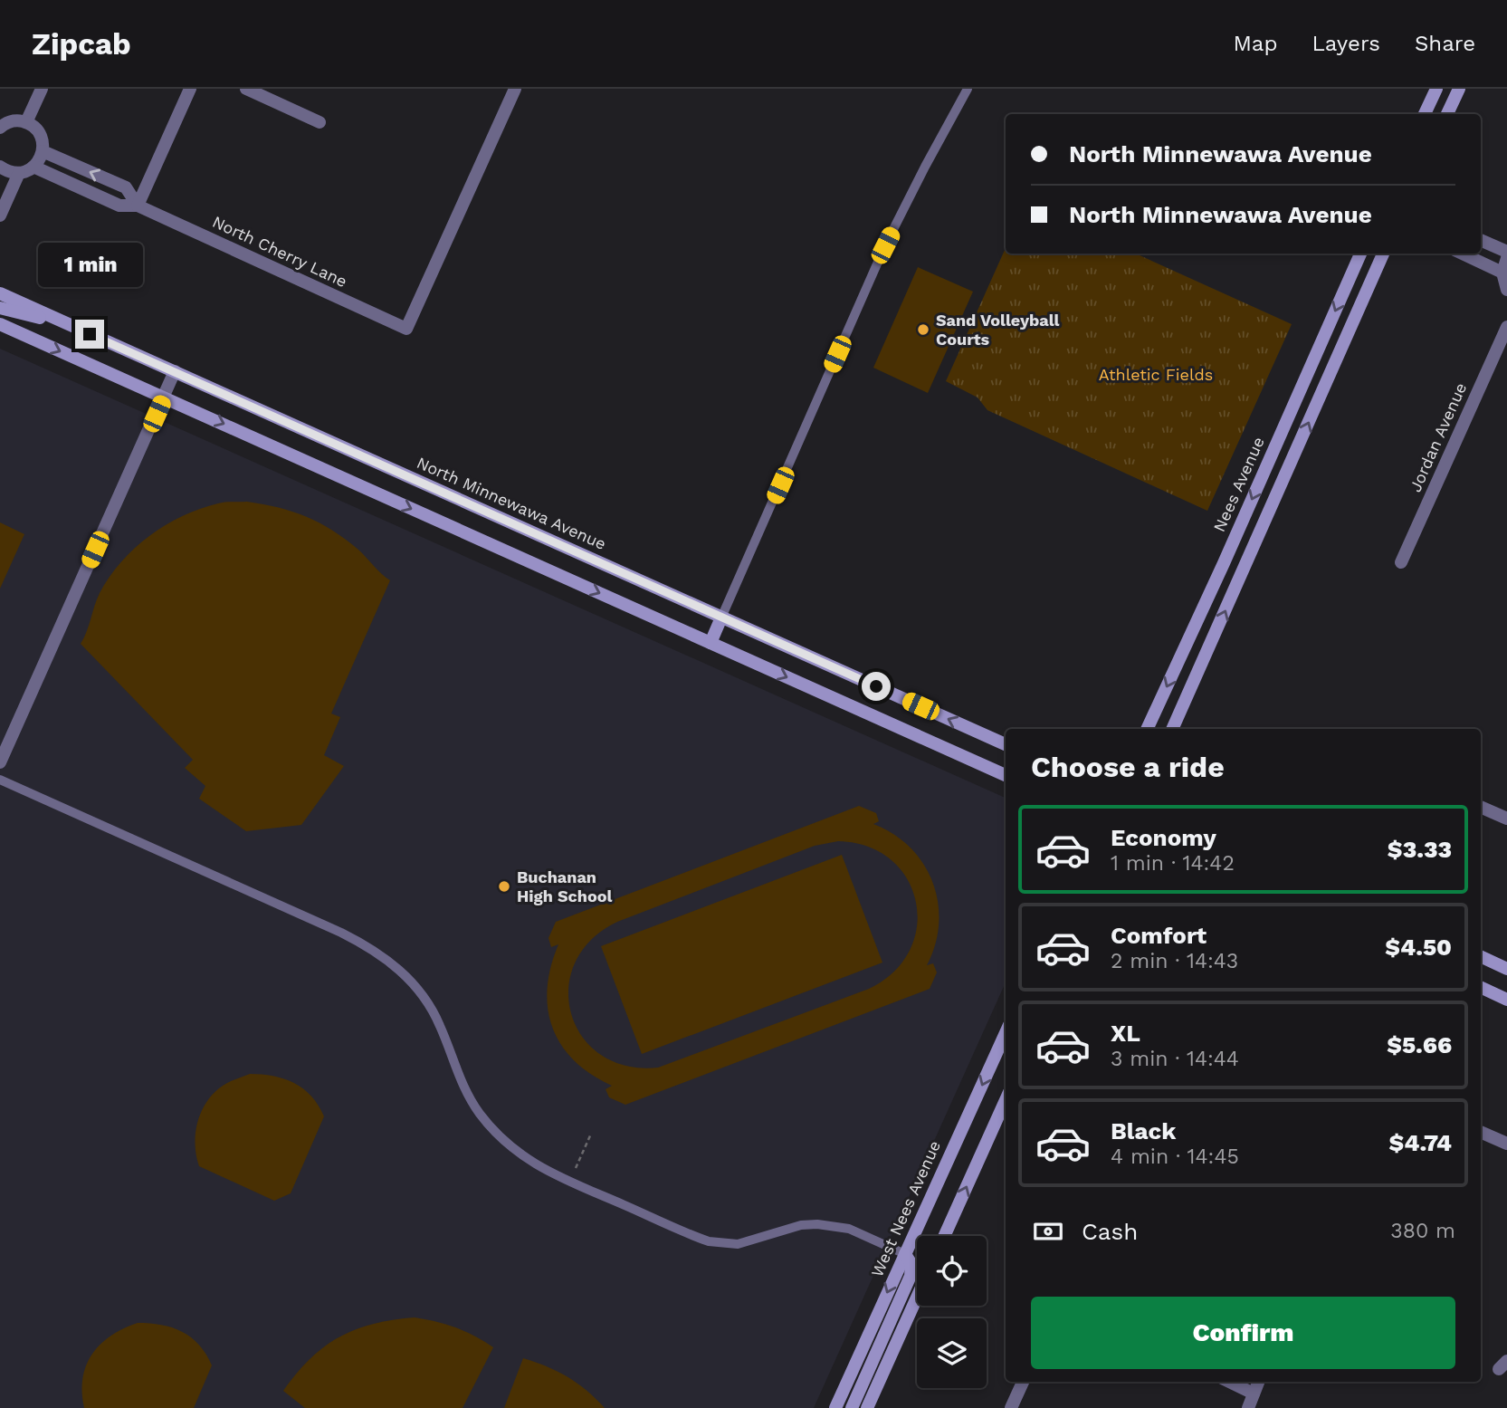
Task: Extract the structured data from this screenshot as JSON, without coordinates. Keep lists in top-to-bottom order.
{
  "streets": {
    "main road": ["Nees Avenue", "North Minnewawa Avenue", "West Nees Avenue"],
    "street": ["North Cherry Lane", "Jordan Avenue"]
  },
  "parks": ["Athletic Fields"],
  "places": ["Sand Volleyball Courts", "Buchanan High School"],
  "page": {
    "header": "Zipcab",
    "nav": ["Map", "Layers", "Share"],
    "banner": ["North Minnewawa Avenue", "North Minnewawa Avenue"],
    "bubble": "1 min",
    "heading": "Choose a ride",
    "list": [
      {
        "name": "Economy",
        "note": "1 min · 14:42",
        "value": "$3.33"
      },
      {
        "name": "Comfort",
        "note": "2 min · 14:43",
        "value": "$4.50"
      },
      {
        "name": "XL",
        "note": "3 min · 14:44",
        "value": "$5.66"
      },
      {
        "name": "Black",
        "note": "4 min · 14:45",
        "value": "$4.74"
      }
    ],
    "pay": ["Cash", "380 m"],
    "buttons": "Confirm"
  }
}
